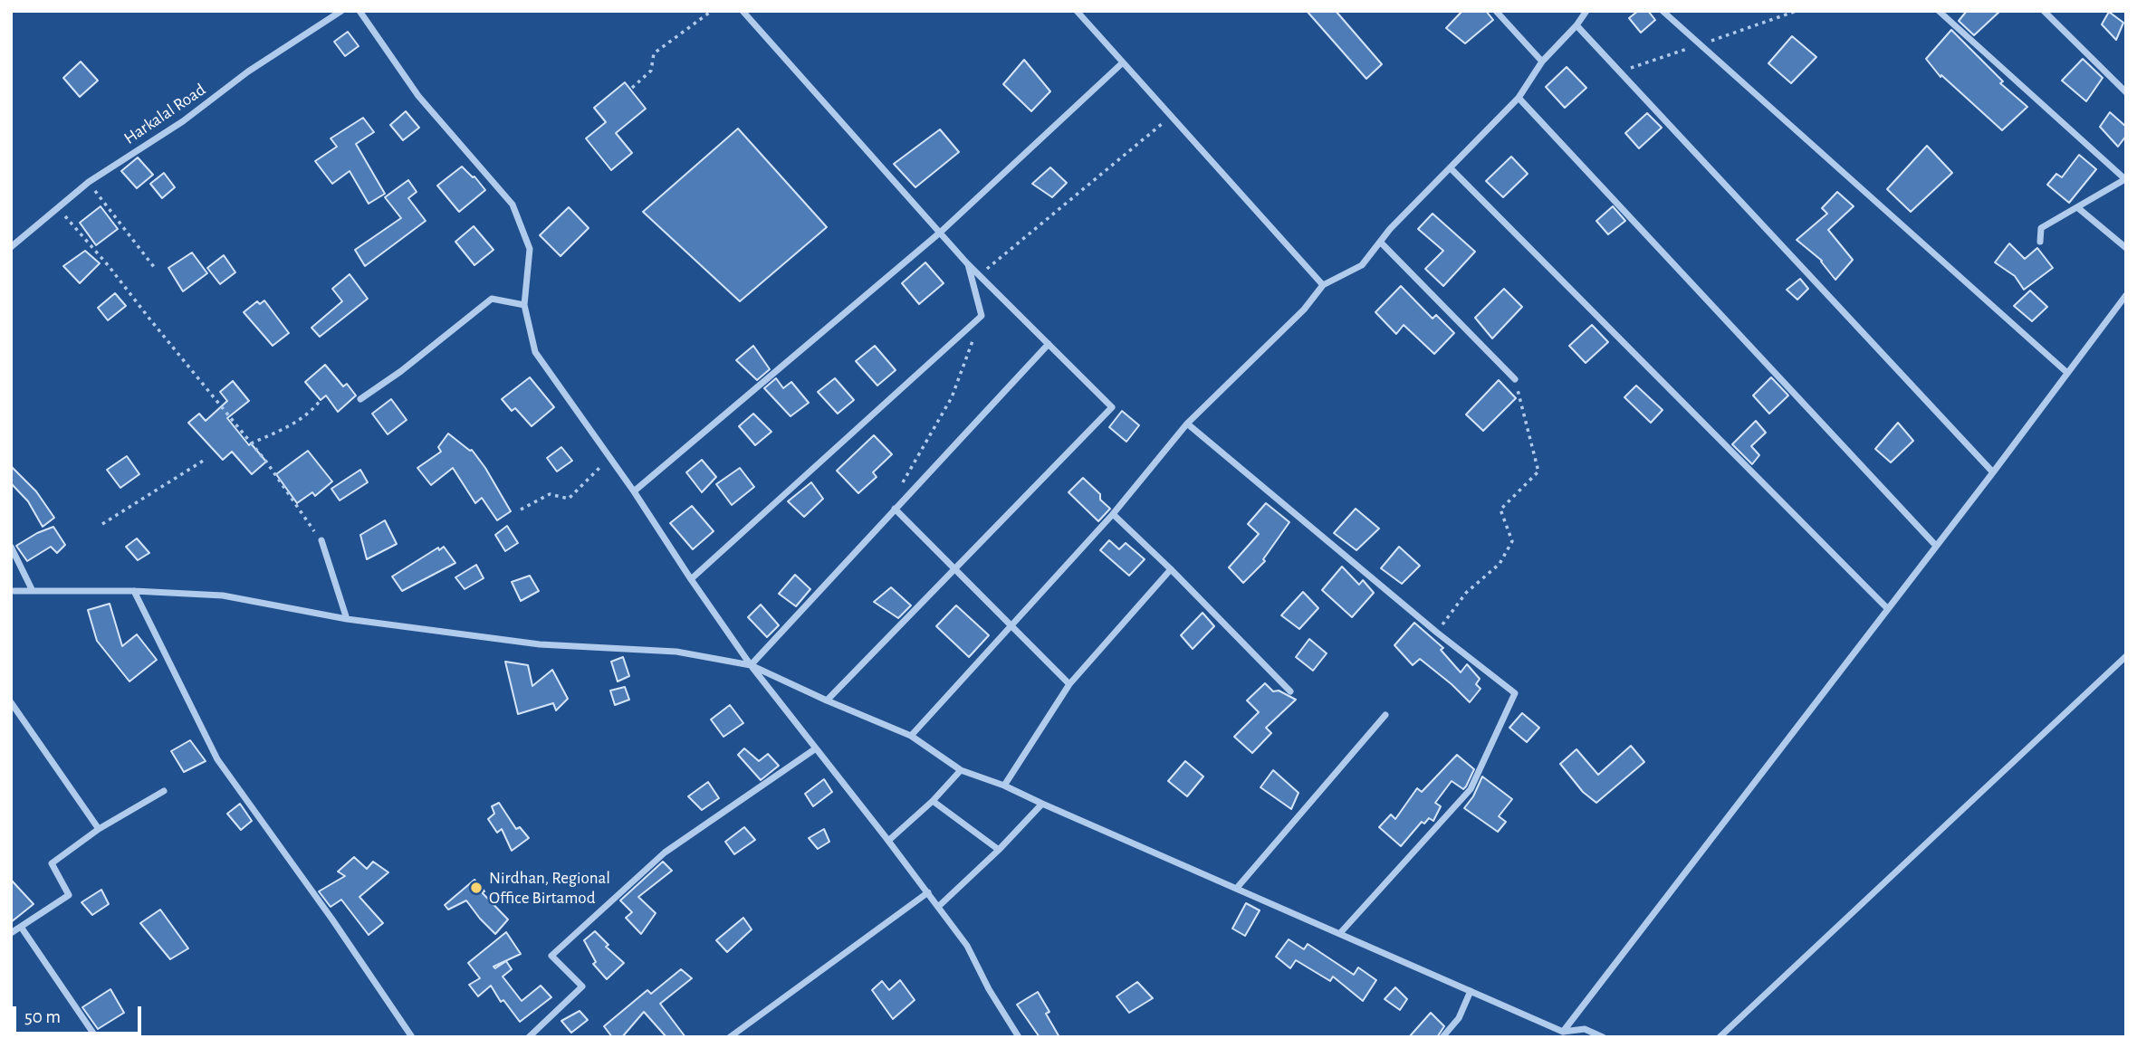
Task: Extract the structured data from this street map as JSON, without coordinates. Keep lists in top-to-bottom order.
{
  "streets": {
    "street": ["Harkalal Road"]
  },
  "places": ["Nirdhan, Regional Office Birtamod"],
  "scale_bar": "50 m"
}
